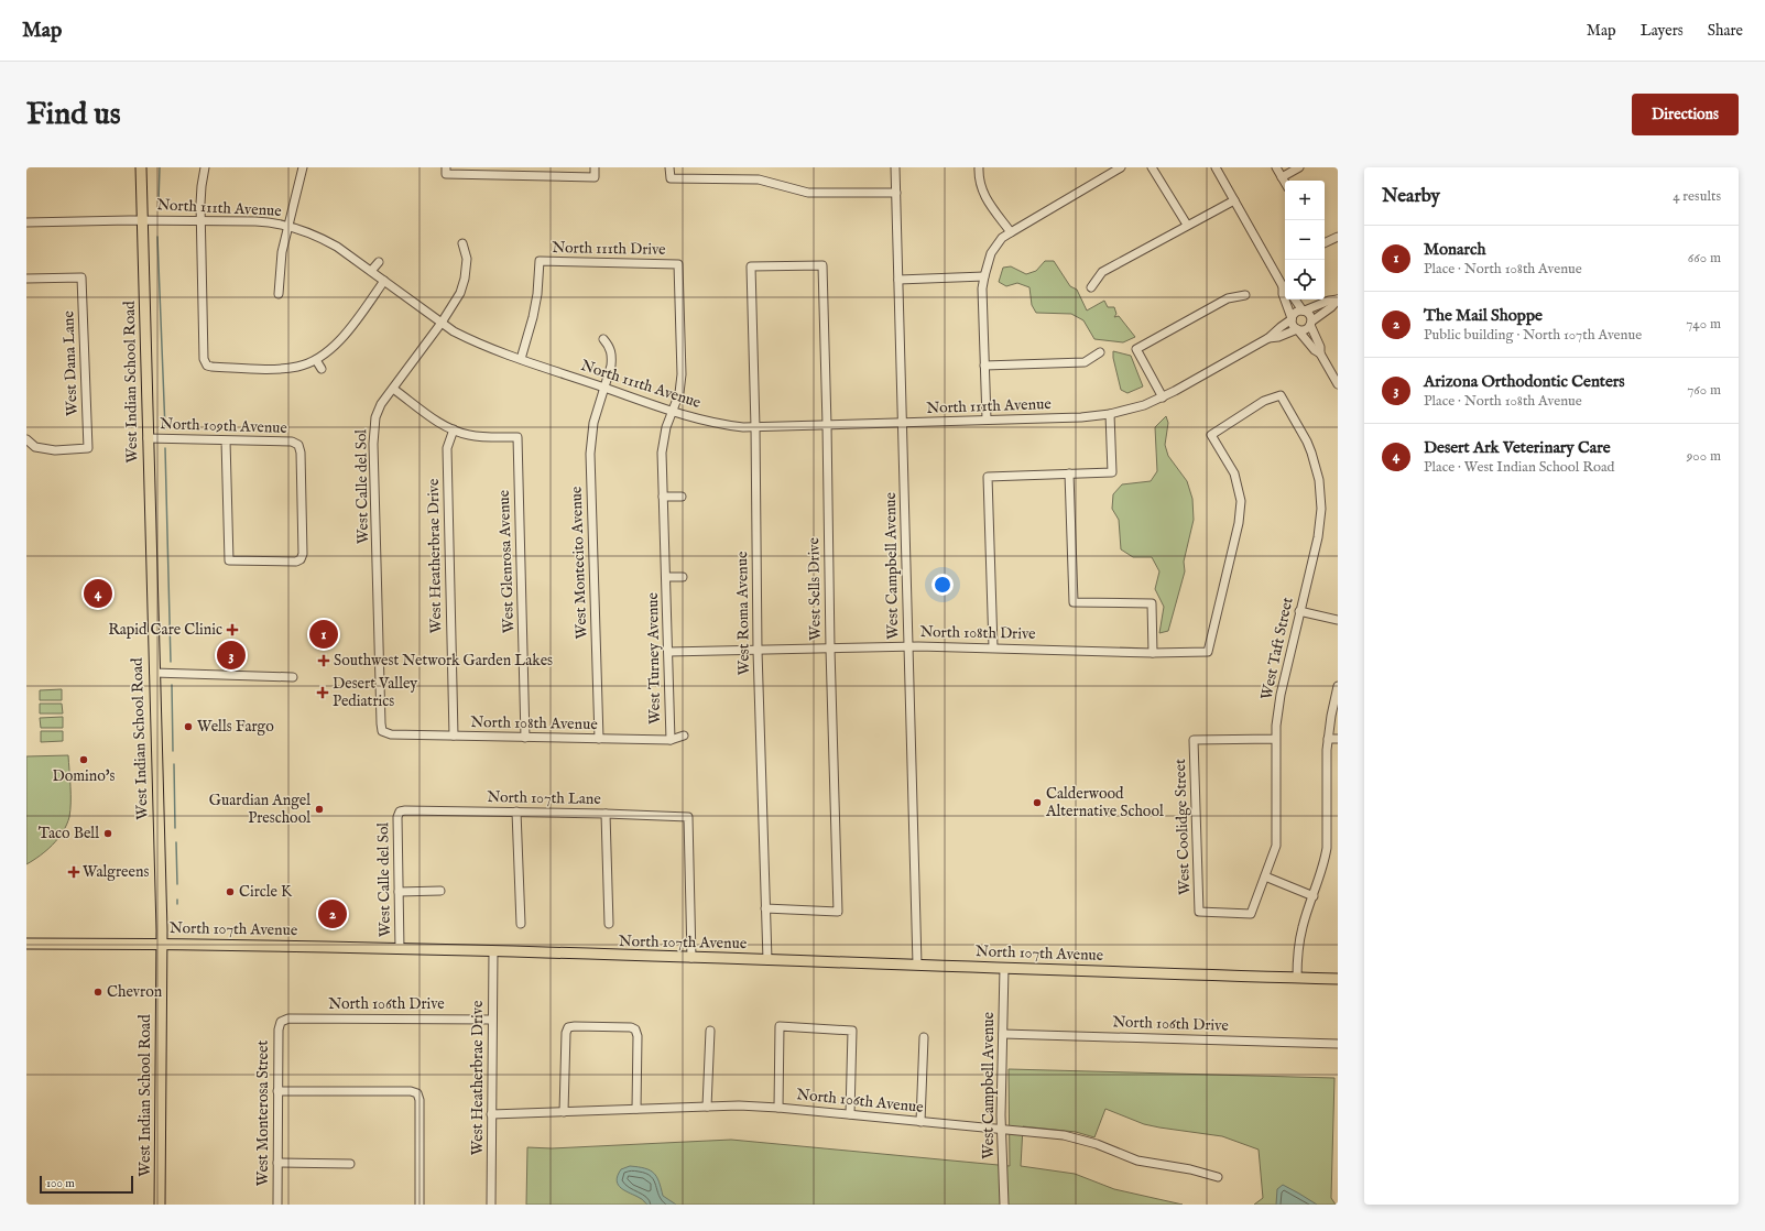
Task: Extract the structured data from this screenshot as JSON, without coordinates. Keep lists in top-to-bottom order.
{
  "streets": {
    "main road": ["West Indian School Road", "North 107th Avenue"],
    "street": [
      "North 111th Avenue",
      "North 111th Drive",
      "West Dana Lane",
      "North 109th Avenue",
      "West Calle del Sol",
      "West Heatherbrae Drive",
      "West Glenrosa Avenue",
      "West Montecito Avenue",
      "West Campbell Avenue",
      "West Sells Drive",
      "West Roma Avenue",
      "North 108th Drive",
      "West Taft Street",
      "West Turney Avenue",
      "North 108th Avenue",
      "North 107th Lane",
      "West Coolidge Street",
      "North 106th Drive",
      "North 106th Avenue",
      "West Monterosa Street"
    ]
  },
  "crossings": [
    ["North 111th Avenue", "North 111th Drive"],
    ["North 111th Avenue", "West Indian School Road"],
    ["North 111th Avenue", "West Calle del Sol"],
    ["North 111th Avenue", "West Montecito Avenue"],
    ["North 111th Avenue", "West Campbell Avenue"],
    ["North 111th Avenue", "West Sells Drive"],
    ["North 111th Avenue", "West Roma Avenue"],
    ["North 111th Avenue", "West Turney Avenue"],
    ["North 111th Drive", "West Turney Avenue"],
    ["West Indian School Road", "North 109th Avenue"],
    ["West Indian School Road", "North 107th Avenue"],
    ["West Calle del Sol", "North 108th Avenue"],
    ["West Calle del Sol", "North 107th Lane"],
    ["West Calle del Sol", "North 107th Avenue"],
    ["West Heatherbrae Drive", "West Glenrosa Avenue"],
    ["West Heatherbrae Drive", "North 108th Avenue"],
    ["West Heatherbrae Drive", "North 107th Avenue"],
    ["West Heatherbrae Drive", "North 106th Drive"],
    ["West Heatherbrae Drive", "North 106th Avenue"],
    ["West Glenrosa Avenue", "North 108th Avenue"],
    ["West Montecito Avenue", "North 108th Avenue"],
    ["West Campbell Avenue", "North 108th Drive"],
    ["West Campbell Avenue", "North 107th Avenue"],
    ["West Campbell Avenue", "North 106th Drive"],
    ["West Campbell Avenue", "North 106th Avenue"],
    ["West Sells Drive", "West Roma Avenue"],
    ["West Sells Drive", "North 108th Drive"],
    ["West Roma Avenue", "North 108th Drive"],
    ["West Roma Avenue", "North 107th Avenue"],
    ["North 108th Drive", "West Taft Street"],
    ["North 108th Drive", "West Turney Avenue"],
    ["West Taft Street", "West Coolidge Street"],
    ["West Turney Avenue", "North 108th Avenue"],
    ["North 107th Lane", "North 107th Avenue"],
    ["North 106th Drive", "West Monterosa Street"]
  ],
  "places": {
    "health": [
      "Rapid Care Clinic",
      "Southwest Network Garden Lakes",
      "Desert Valley Pediatrics",
      "Walgreens"
    ],
    "other": [
      "Wells Fargo",
      "Domino's",
      "Calderwood Alternative School",
      "Guardian Angel Preschool",
      "Taco Bell",
      "Circle K",
      "Chevron"
    ]
  },
  "scale_bar": "100 m",
  "page": {
    "header": "Map",
    "nav": ["Map", "Layers", "Share"],
    "buttons": "Directions",
    "title": "Find us",
    "heading": ["Nearby", "4 results"],
    "map_buttons": ["+", "−"],
    "list": [
      {
        "mark": "1",
        "name": "Monarch",
        "note": "Place · North 108th Avenue",
        "value": "660 m"
      },
      {
        "mark": "2",
        "name": "The Mail Shoppe",
        "note": "Public building · North 107th Avenue",
        "value": "740 m"
      },
      {
        "mark": "3",
        "name": "Arizona Orthodontic Centers",
        "note": "Place · North 108th Avenue",
        "value": "760 m"
      },
      {
        "mark": "4",
        "name": "Desert Ark Veterinary Care",
        "note": "Place · West Indian School Road",
        "value": "900 m"
      }
    ],
    "pins": [
      "4",
      "1",
      "3",
      "2"
    ],
    "scale": "100 m"
  }
}
